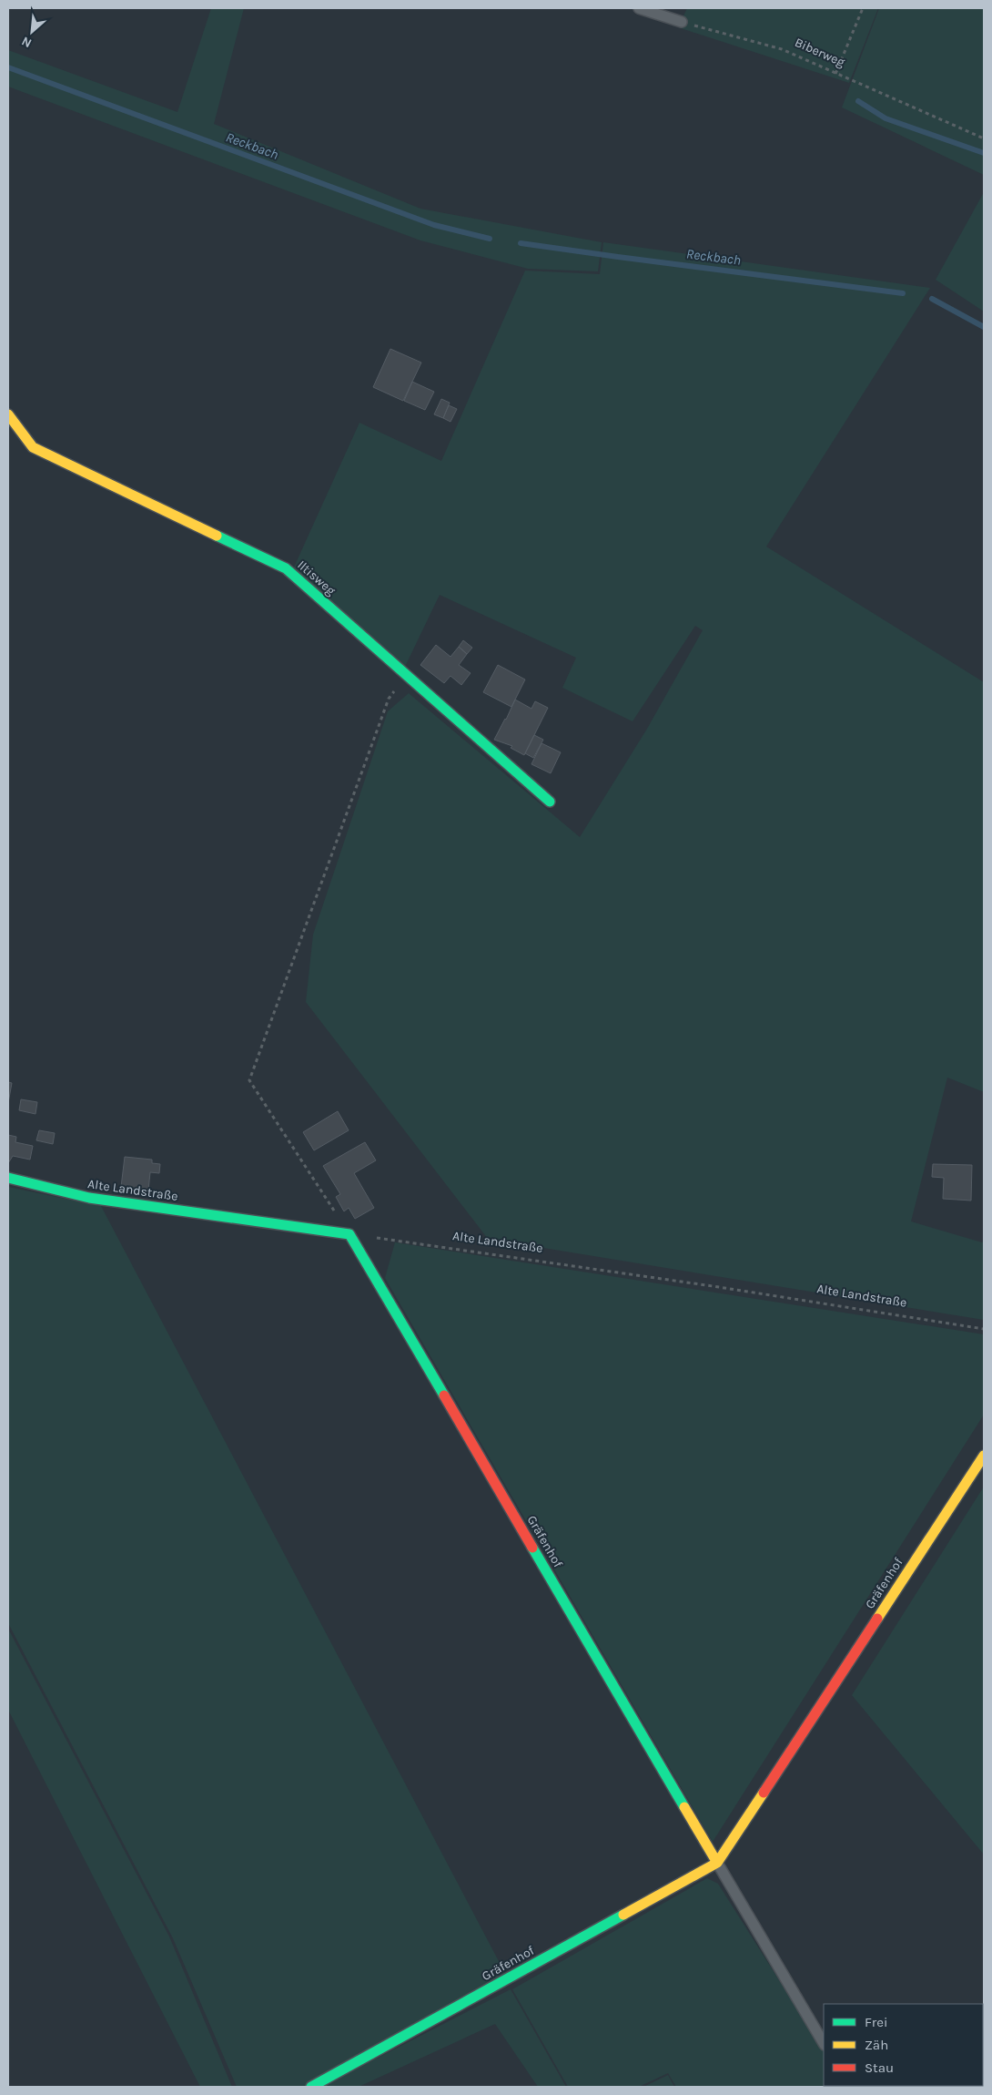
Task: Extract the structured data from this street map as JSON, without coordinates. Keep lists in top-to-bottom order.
{
  "streets": {
    "street": ["Iltisweg", "Alte Landstraße", "Gräfenhof"],
    "path": ["Biberweg"]
  },
  "crossings": [
    ["Alte Landstraße", "Gräfenhof"]
  ],
  "water": ["Reckbach"],
  "legend": ["Frei", "Zäh", "Stau"],
  "north": "bottom left"
}
